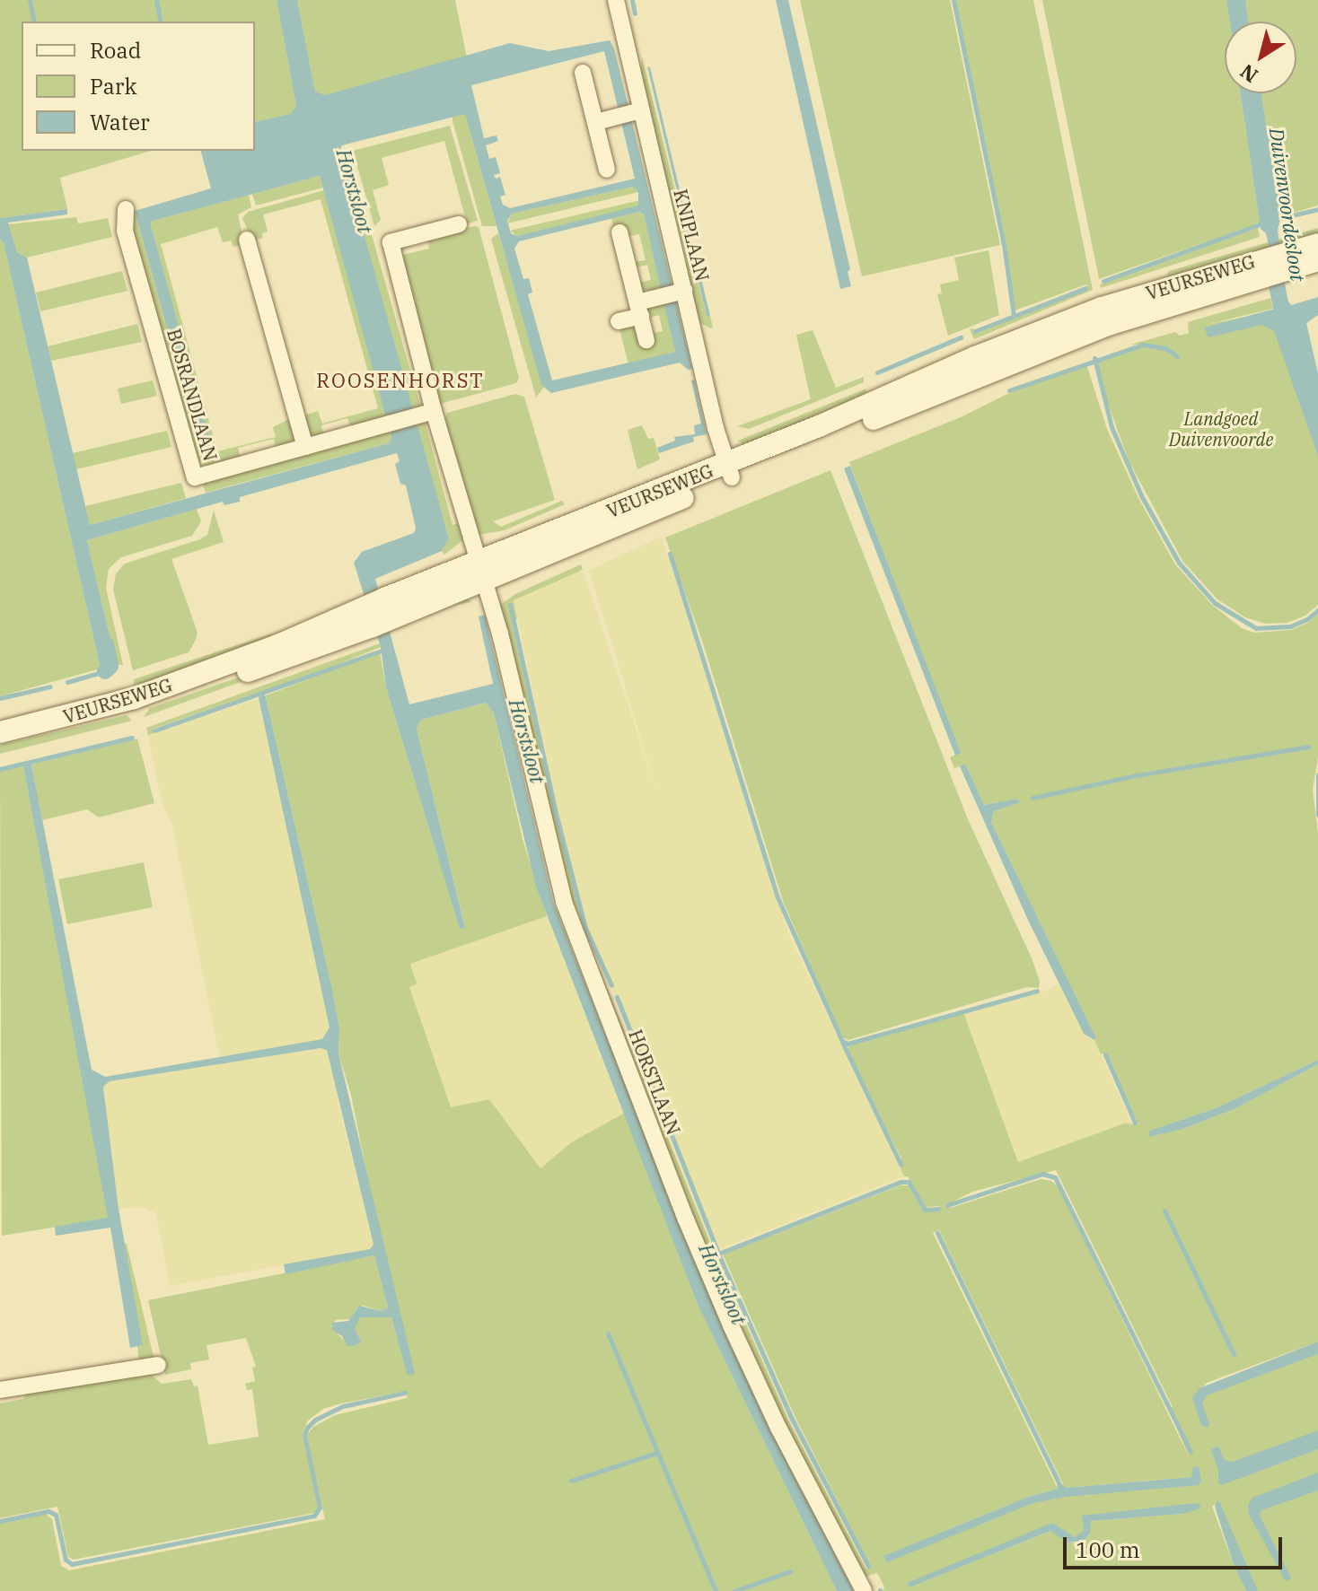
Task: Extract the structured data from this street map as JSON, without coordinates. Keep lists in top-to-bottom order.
{
  "streets": {
    "main road": ["VEURSEWEG"],
    "street": ["KNIPLAAN", "BOSRANDLAAN", "HORSTLAAN"]
  },
  "crossings": [
    ["KNIPLAAN", "VEURSEWEG"],
    ["VEURSEWEG", "HORSTLAAN"],
    ["BOSRANDLAAN", "HORSTLAAN"]
  ],
  "districts": ["ROOSENHORST"],
  "water": ["Horstsloot", "Duivenvoordesloot"],
  "parks": ["Landgoed Duivenvoorde"],
  "legend": ["Road", "Park", "Water"],
  "scale_bar": "100 m",
  "north": "bottom left"
}
